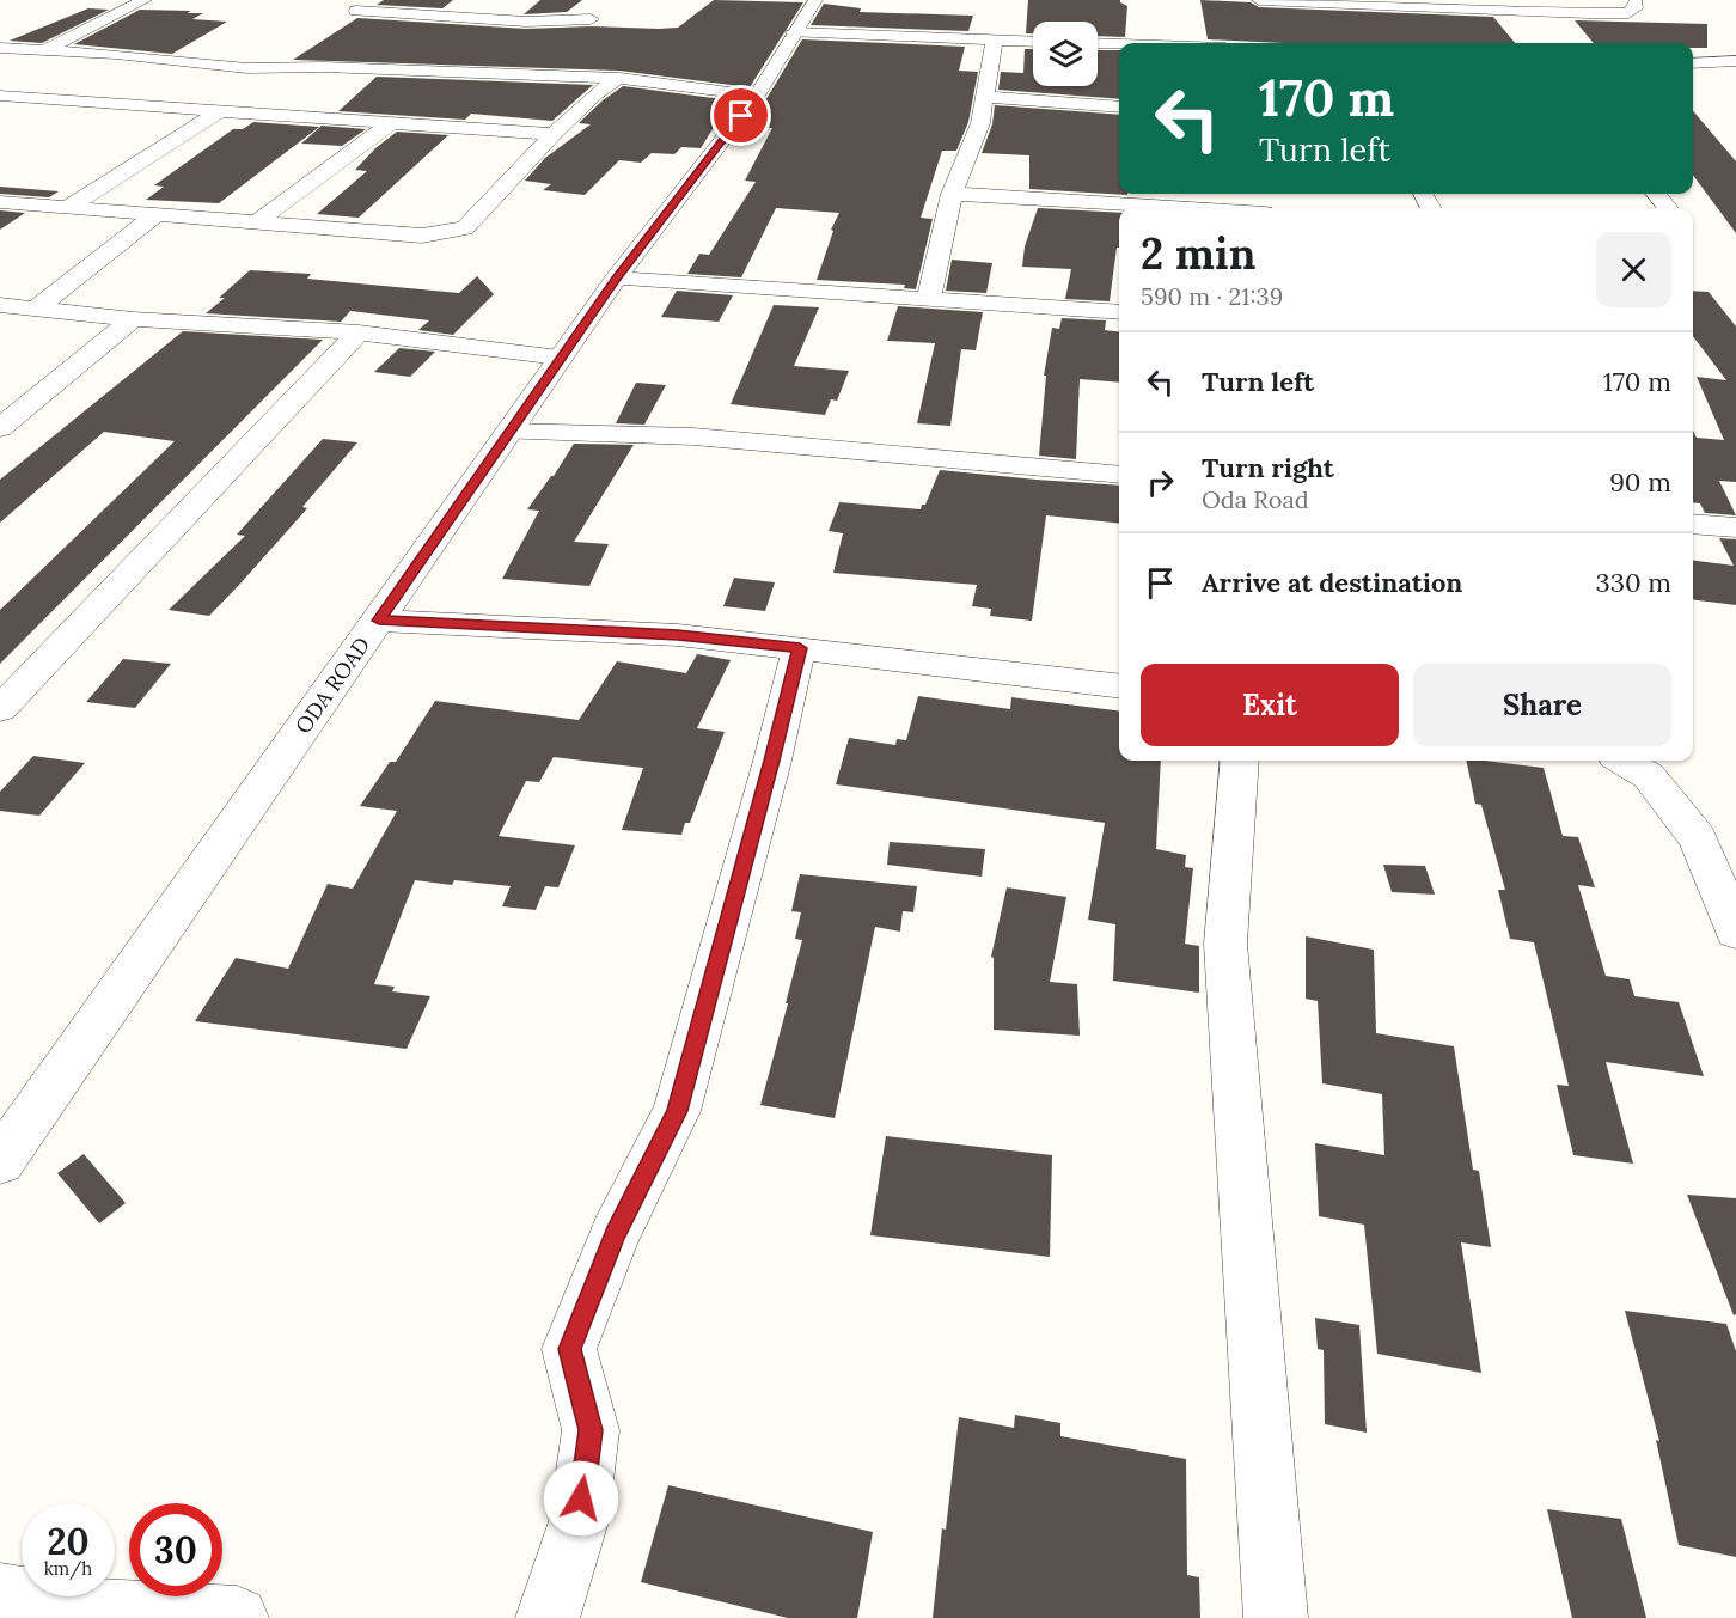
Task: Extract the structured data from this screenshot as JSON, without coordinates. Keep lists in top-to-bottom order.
{
  "streets": {
    "street": ["ODA ROAD"]
  },
  "page": {
    "turn": ["170 m", "Turn left"],
    "heading": ["2 min", "590 m · 21:39"],
    "list": [
      {
        "name": "Turn left",
        "value": "170 m"
      },
      {
        "name": "Turn right",
        "note": "Oda Road",
        "value": "90 m"
      },
      {
        "name": "Arrive at destination",
        "value": "330 m"
      }
    ],
    "buttons": ["Exit", "Share"],
    "speed": "20 km/h",
    "limit": "30"
  }
}
